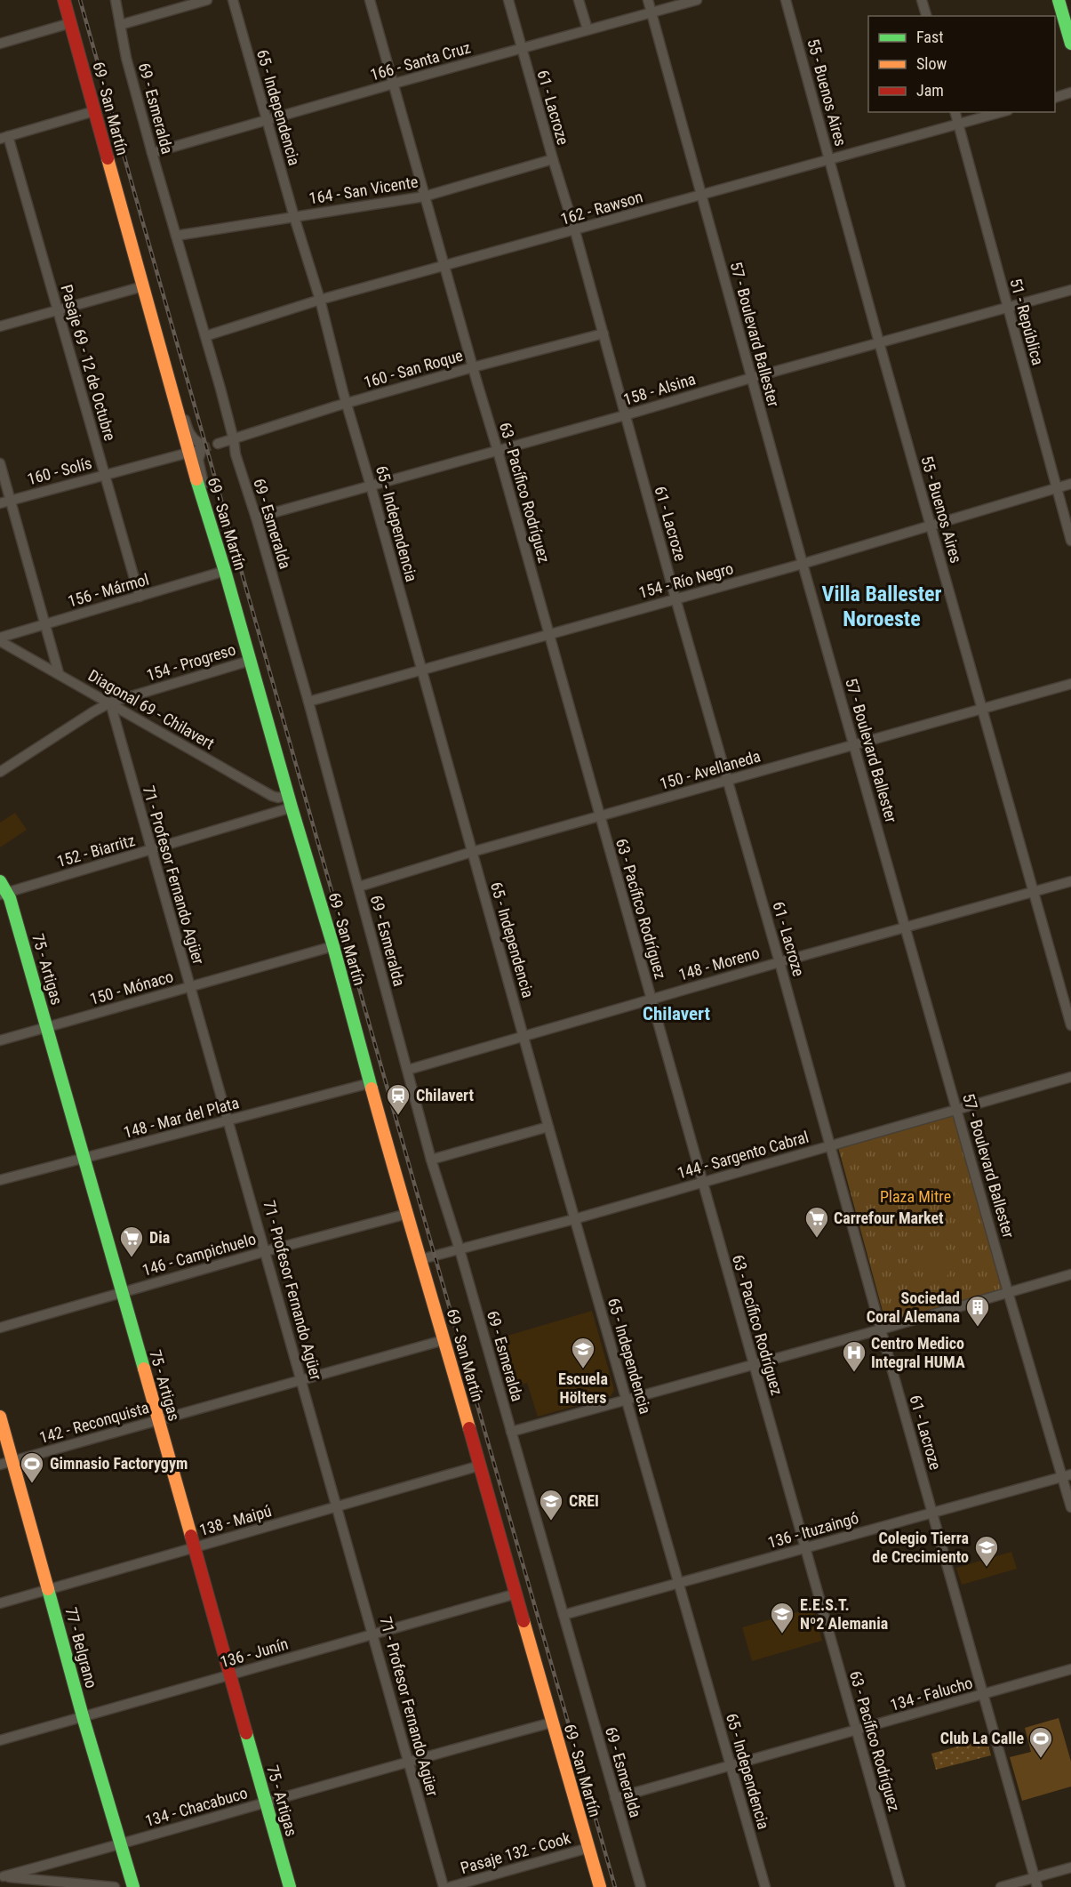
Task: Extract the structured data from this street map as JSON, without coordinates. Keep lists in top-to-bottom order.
{
  "streets": {
    "street": [
      "166 - Santa Cruz",
      "55 - Buenos Aires",
      "65 - Independencia",
      "61 - Lacroze",
      "69 - San Martín",
      "69 - Esmeralda",
      "164 - San Vicente",
      "162 - Rawson",
      "51 - República",
      "57 - Boulevard Ballester",
      "Pasaje 69 - 12 de Octubre",
      "160 - San Roque",
      "158 - Alsina",
      "160 - Solís",
      "63 - Pacífico Rodríguez",
      "154 - Río Negro",
      "156 - Mármol",
      "154 - Progreso",
      "Diagonal 69 - Chilavert",
      "150 - Avellaneda",
      "152 - Biarritz",
      "71 - Profesor Fernando Agüer",
      "148 - Moreno",
      "75 - Artigas",
      "150 - Mónaco",
      "148 - Mar del Plata",
      "144 - Sargento Cabral",
      "146 - Campichuelo",
      "142 - Reconquista",
      "138 - Maipú",
      "136 - Ituzaingó",
      "77 - Belgrano",
      "136 - Junín",
      "134 - Falucho",
      "134 - Chacabuco",
      "Pasaje 132 - Cook"
    ]
  },
  "crossings": [
    ["166 - Santa Cruz", "65 - Independencia"],
    ["166 - Santa Cruz", "61 - Lacroze"],
    ["166 - Santa Cruz", "69 - Esmeralda"],
    ["166 - Santa Cruz", "57 - Boulevard Ballester"],
    ["166 - Santa Cruz", "63 - Pacífico Rodríguez"],
    ["55 - Buenos Aires", "162 - Rawson"],
    ["55 - Buenos Aires", "158 - Alsina"],
    ["55 - Buenos Aires", "154 - Río Negro"],
    ["55 - Buenos Aires", "150 - Avellaneda"],
    ["55 - Buenos Aires", "148 - Moreno"],
    ["65 - Independencia", "164 - San Vicente"],
    ["65 - Independencia", "162 - Rawson"],
    ["65 - Independencia", "160 - San Roque"],
    ["65 - Independencia", "158 - Alsina"],
    ["65 - Independencia", "154 - Río Negro"],
    ["65 - Independencia", "150 - Avellaneda"],
    ["65 - Independencia", "148 - Moreno"],
    ["65 - Independencia", "144 - Sargento Cabral"],
    ["65 - Independencia", "136 - Ituzaingó"],
    ["65 - Independencia", "134 - Falucho"],
    ["61 - Lacroze", "164 - San Vicente"],
    ["61 - Lacroze", "162 - Rawson"],
    ["61 - Lacroze", "160 - San Roque"],
    ["61 - Lacroze", "158 - Alsina"],
    ["61 - Lacroze", "154 - Río Negro"],
    ["61 - Lacroze", "150 - Avellaneda"],
    ["61 - Lacroze", "148 - Moreno"],
    ["61 - Lacroze", "144 - Sargento Cabral"],
    ["61 - Lacroze", "136 - Ituzaingó"],
    ["61 - Lacroze", "134 - Falucho"],
    ["69 - San Martín", "160 - Solís"],
    ["69 - San Martín", "156 - Mármol"],
    ["69 - San Martín", "154 - Progreso"],
    ["69 - San Martín", "Diagonal 69 - Chilavert"],
    ["69 - San Martín", "152 - Biarritz"],
    ["69 - San Martín", "150 - Mónaco"],
    ["69 - San Martín", "148 - Mar del Plata"],
    ["69 - San Martín", "144 - Sargento Cabral"],
    ["69 - San Martín", "146 - Campichuelo"],
    ["69 - San Martín", "142 - Reconquista"],
    ["69 - San Martín", "138 - Maipú"],
    ["69 - San Martín", "136 - Junín"],
    ["69 - San Martín", "134 - Chacabuco"],
    ["69 - San Martín", "Pasaje 132 - Cook"],
    ["69 - Esmeralda", "164 - San Vicente"],
    ["69 - Esmeralda", "162 - Rawson"],
    ["69 - Esmeralda", "160 - San Roque"],
    ["69 - Esmeralda", "158 - Alsina"],
    ["69 - Esmeralda", "154 - Río Negro"],
    ["69 - Esmeralda", "150 - Avellaneda"],
    ["69 - Esmeralda", "148 - Moreno"],
    ["69 - Esmeralda", "144 - Sargento Cabral"],
    ["69 - Esmeralda", "136 - Ituzaingó"],
    ["69 - Esmeralda", "134 - Falucho"],
    ["164 - San Vicente", "63 - Pacífico Rodríguez"],
    ["162 - Rawson", "51 - República"],
    ["162 - Rawson", "57 - Boulevard Ballester"],
    ["162 - Rawson", "63 - Pacífico Rodríguez"],
    ["51 - República", "158 - Alsina"],
    ["51 - República", "154 - Río Negro"],
    ["57 - Boulevard Ballester", "158 - Alsina"],
    ["57 - Boulevard Ballester", "154 - Río Negro"],
    ["57 - Boulevard Ballester", "150 - Avellaneda"],
    ["57 - Boulevard Ballester", "148 - Moreno"],
    ["57 - Boulevard Ballester", "144 - Sargento Cabral"],
    ["57 - Boulevard Ballester", "136 - Ituzaingó"],
    ["Pasaje 69 - 12 de Octubre", "160 - Solís"],
    ["Pasaje 69 - 12 de Octubre", "156 - Mármol"],
    ["160 - San Roque", "63 - Pacífico Rodríguez"],
    ["158 - Alsina", "63 - Pacífico Rodríguez"],
    ["63 - Pacífico Rodríguez", "154 - Río Negro"],
    ["63 - Pacífico Rodríguez", "150 - Avellaneda"],
    ["63 - Pacífico Rodríguez", "148 - Moreno"],
    ["63 - Pacífico Rodríguez", "144 - Sargento Cabral"],
    ["63 - Pacífico Rodríguez", "136 - Ituzaingó"],
    ["63 - Pacífico Rodríguez", "134 - Falucho"],
    ["156 - Mármol", "Diagonal 69 - Chilavert"],
    ["154 - Progreso", "Diagonal 69 - Chilavert"],
    ["154 - Progreso", "71 - Profesor Fernando Agüer"],
    ["Diagonal 69 - Chilavert", "71 - Profesor Fernando Agüer"],
    ["152 - Biarritz", "71 - Profesor Fernando Agüer"],
    ["152 - Biarritz", "75 - Artigas"],
    ["71 - Profesor Fernando Agüer", "150 - Mónaco"],
    ["71 - Profesor Fernando Agüer", "148 - Mar del Plata"],
    ["71 - Profesor Fernando Agüer", "146 - Campichuelo"],
    ["71 - Profesor Fernando Agüer", "142 - Reconquista"],
    ["71 - Profesor Fernando Agüer", "138 - Maipú"],
    ["71 - Profesor Fernando Agüer", "136 - Junín"],
    ["71 - Profesor Fernando Agüer", "134 - Chacabuco"],
    ["75 - Artigas", "150 - Mónaco"],
    ["75 - Artigas", "148 - Mar del Plata"],
    ["75 - Artigas", "146 - Campichuelo"],
    ["75 - Artigas", "142 - Reconquista"],
    ["75 - Artigas", "138 - Maipú"],
    ["75 - Artigas", "136 - Junín"],
    ["75 - Artigas", "134 - Chacabuco"],
    ["142 - Reconquista", "77 - Belgrano"],
    ["138 - Maipú", "77 - Belgrano"],
    ["77 - Belgrano", "136 - Junín"],
    ["77 - Belgrano", "134 - Chacabuco"]
  ],
  "districts": ["Villa Ballester Noroeste", "Chilavert"],
  "parks": ["Plaza Mitre"],
  "places": {
    "station": ["Chilavert"],
    "supermarket": ["Carrefour Market", "Dia"],
    "building": ["Sociedad Coral Alemana"],
    "school or university": [
      "Escuela Hölters",
      "CREI",
      "Colegio Tierra de Crecimiento",
      "E.E.S.T. Nº2 Alemania"
    ],
    "hospital": ["Centro Medico Integral HUMA"],
    "sports": ["Gimnasio Factorygym", "Club La Calle"]
  },
  "legend": ["Fast", "Slow", "Jam"]
}
